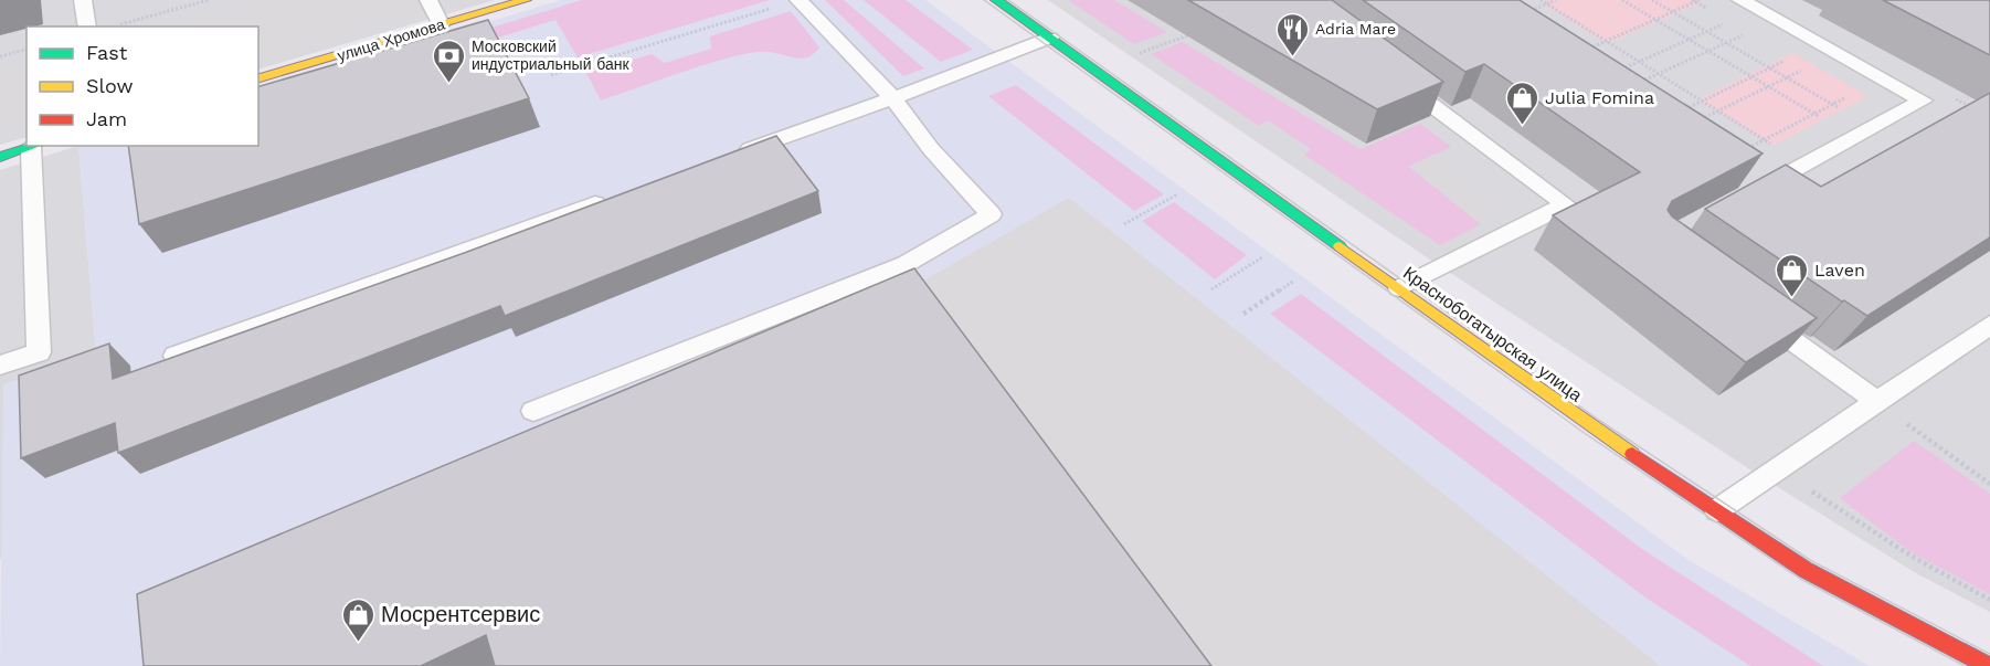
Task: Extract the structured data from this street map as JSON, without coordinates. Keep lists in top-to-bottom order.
{
  "streets": {
    "main road": ["улица Хромова", "Краснобогатырская улица"]
  },
  "places": {
    "restaurant": ["Adria Mare"],
    "bank": ["Московский индустриальный банк"],
    "shop": ["Julia Fomina", "Laven", "Мосрентсервис"]
  },
  "legend": ["Fast", "Slow", "Jam"]
}
